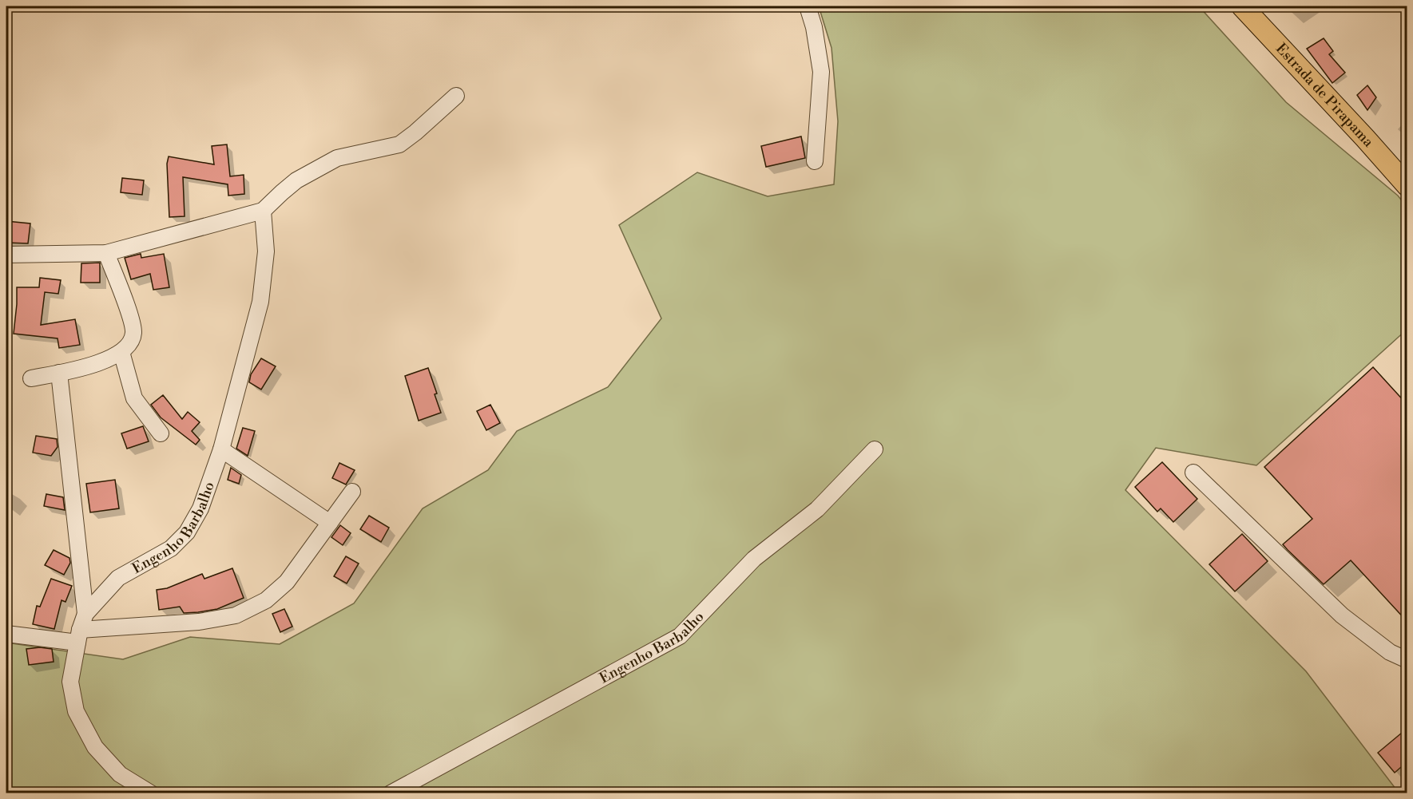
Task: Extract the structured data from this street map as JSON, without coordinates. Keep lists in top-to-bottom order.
{
  "streets": {
    "main road": ["Estrada de Pirapama"],
    "street": ["Engenho Barbalho"]
  }
}
